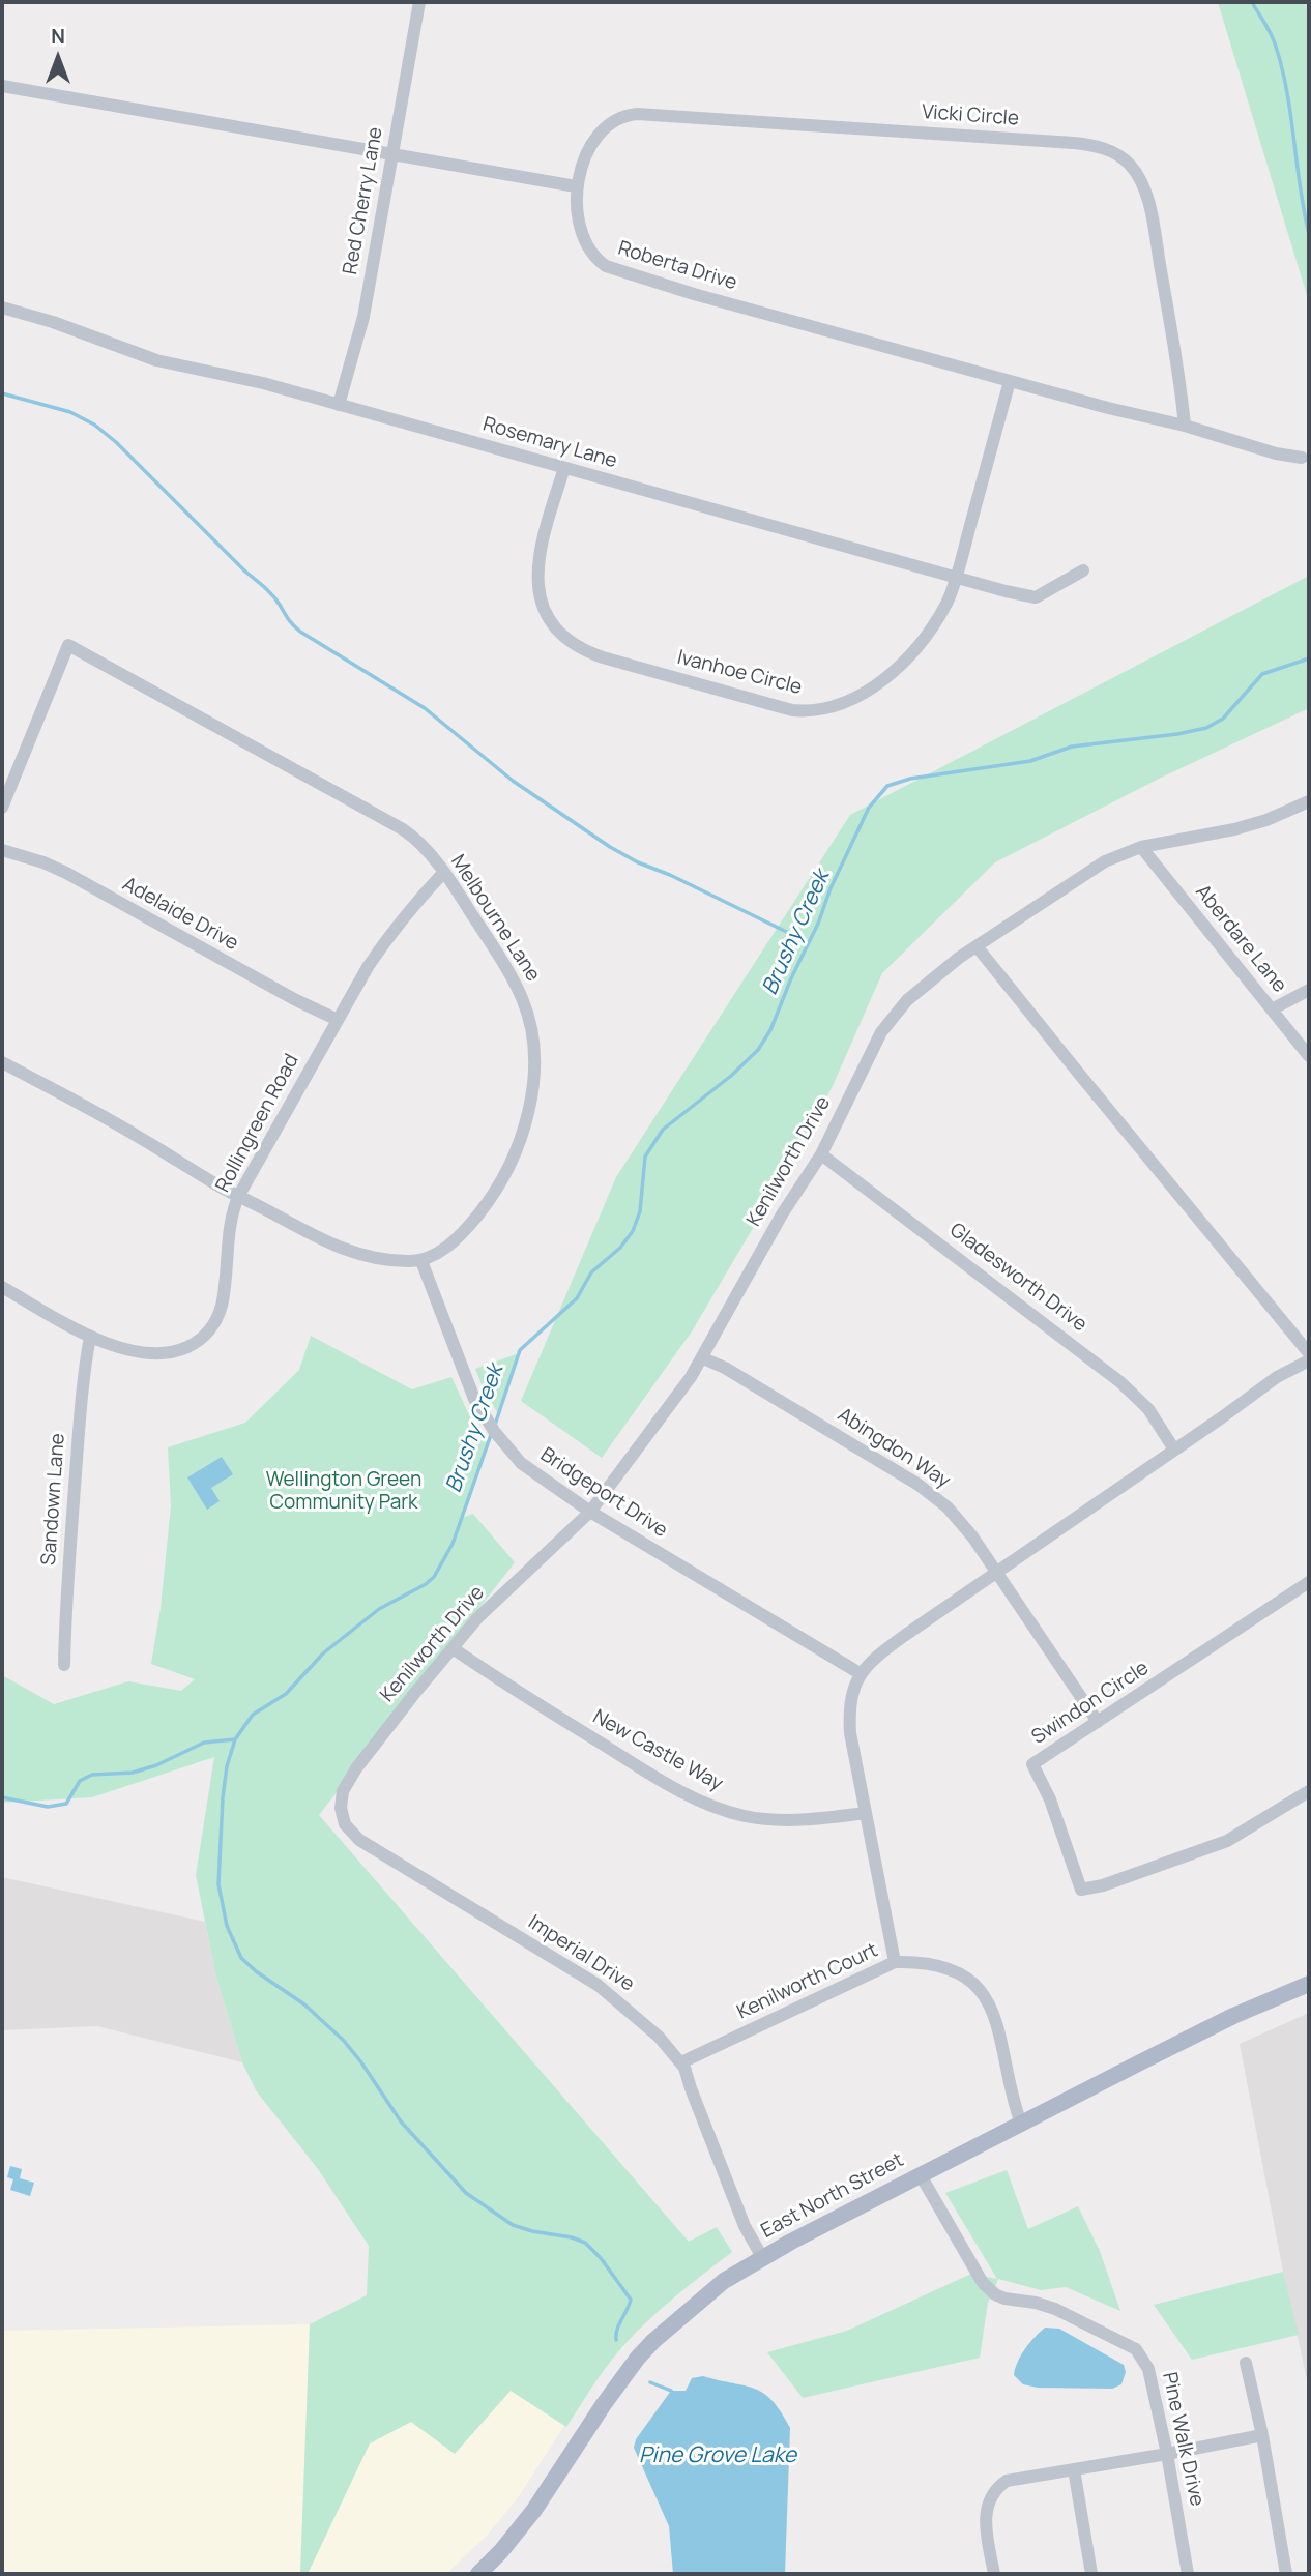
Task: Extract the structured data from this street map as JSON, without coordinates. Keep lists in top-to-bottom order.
{
  "streets": {
    "main road": ["East North Street"],
    "street": [
      "Vicki Circle",
      "Red Cherry Lane",
      "Roberta Drive",
      "Rosemary Lane",
      "Ivanhoe Circle",
      "Adelaide Drive",
      "Melbourne Lane",
      "Aberdare Lane",
      "Rollingreen Road",
      "Kenilworth Drive",
      "Gladesworth Drive",
      "Abingdon Way",
      "Bridgeport Drive",
      "Sandown Lane",
      "Swindon Circle",
      "New Castle Way",
      "Imperial Drive",
      "Kenilworth Court",
      "Pine Walk Drive"
    ]
  },
  "crossings": [
    ["Vicki Circle", "Roberta Drive"],
    ["Red Cherry Lane", "Rosemary Lane"],
    ["Roberta Drive", "Ivanhoe Circle"],
    ["Rosemary Lane", "Ivanhoe Circle"],
    ["Adelaide Drive", "Rollingreen Road"],
    ["Melbourne Lane", "Rollingreen Road"],
    ["Melbourne Lane", "Bridgeport Drive"],
    ["Aberdare Lane", "Kenilworth Drive"],
    ["Rollingreen Road", "Sandown Lane"],
    ["Kenilworth Drive", "Gladesworth Drive"],
    ["Kenilworth Drive", "Abingdon Way"],
    ["Kenilworth Drive", "Bridgeport Drive"],
    ["Kenilworth Drive", "New Castle Way"],
    ["Kenilworth Drive", "Imperial Drive"],
    ["Abingdon Way", "Swindon Circle"],
    ["Imperial Drive", "Kenilworth Court"],
    ["Imperial Drive", "East North Street"],
    ["Kenilworth Court", "East North Street"],
    ["East North Street", "Pine Walk Drive"]
  ],
  "water": ["Brushy Creek", "Pine Grove Lake"],
  "parks": ["Wellington Green Community Park"],
  "north": "top"
}
